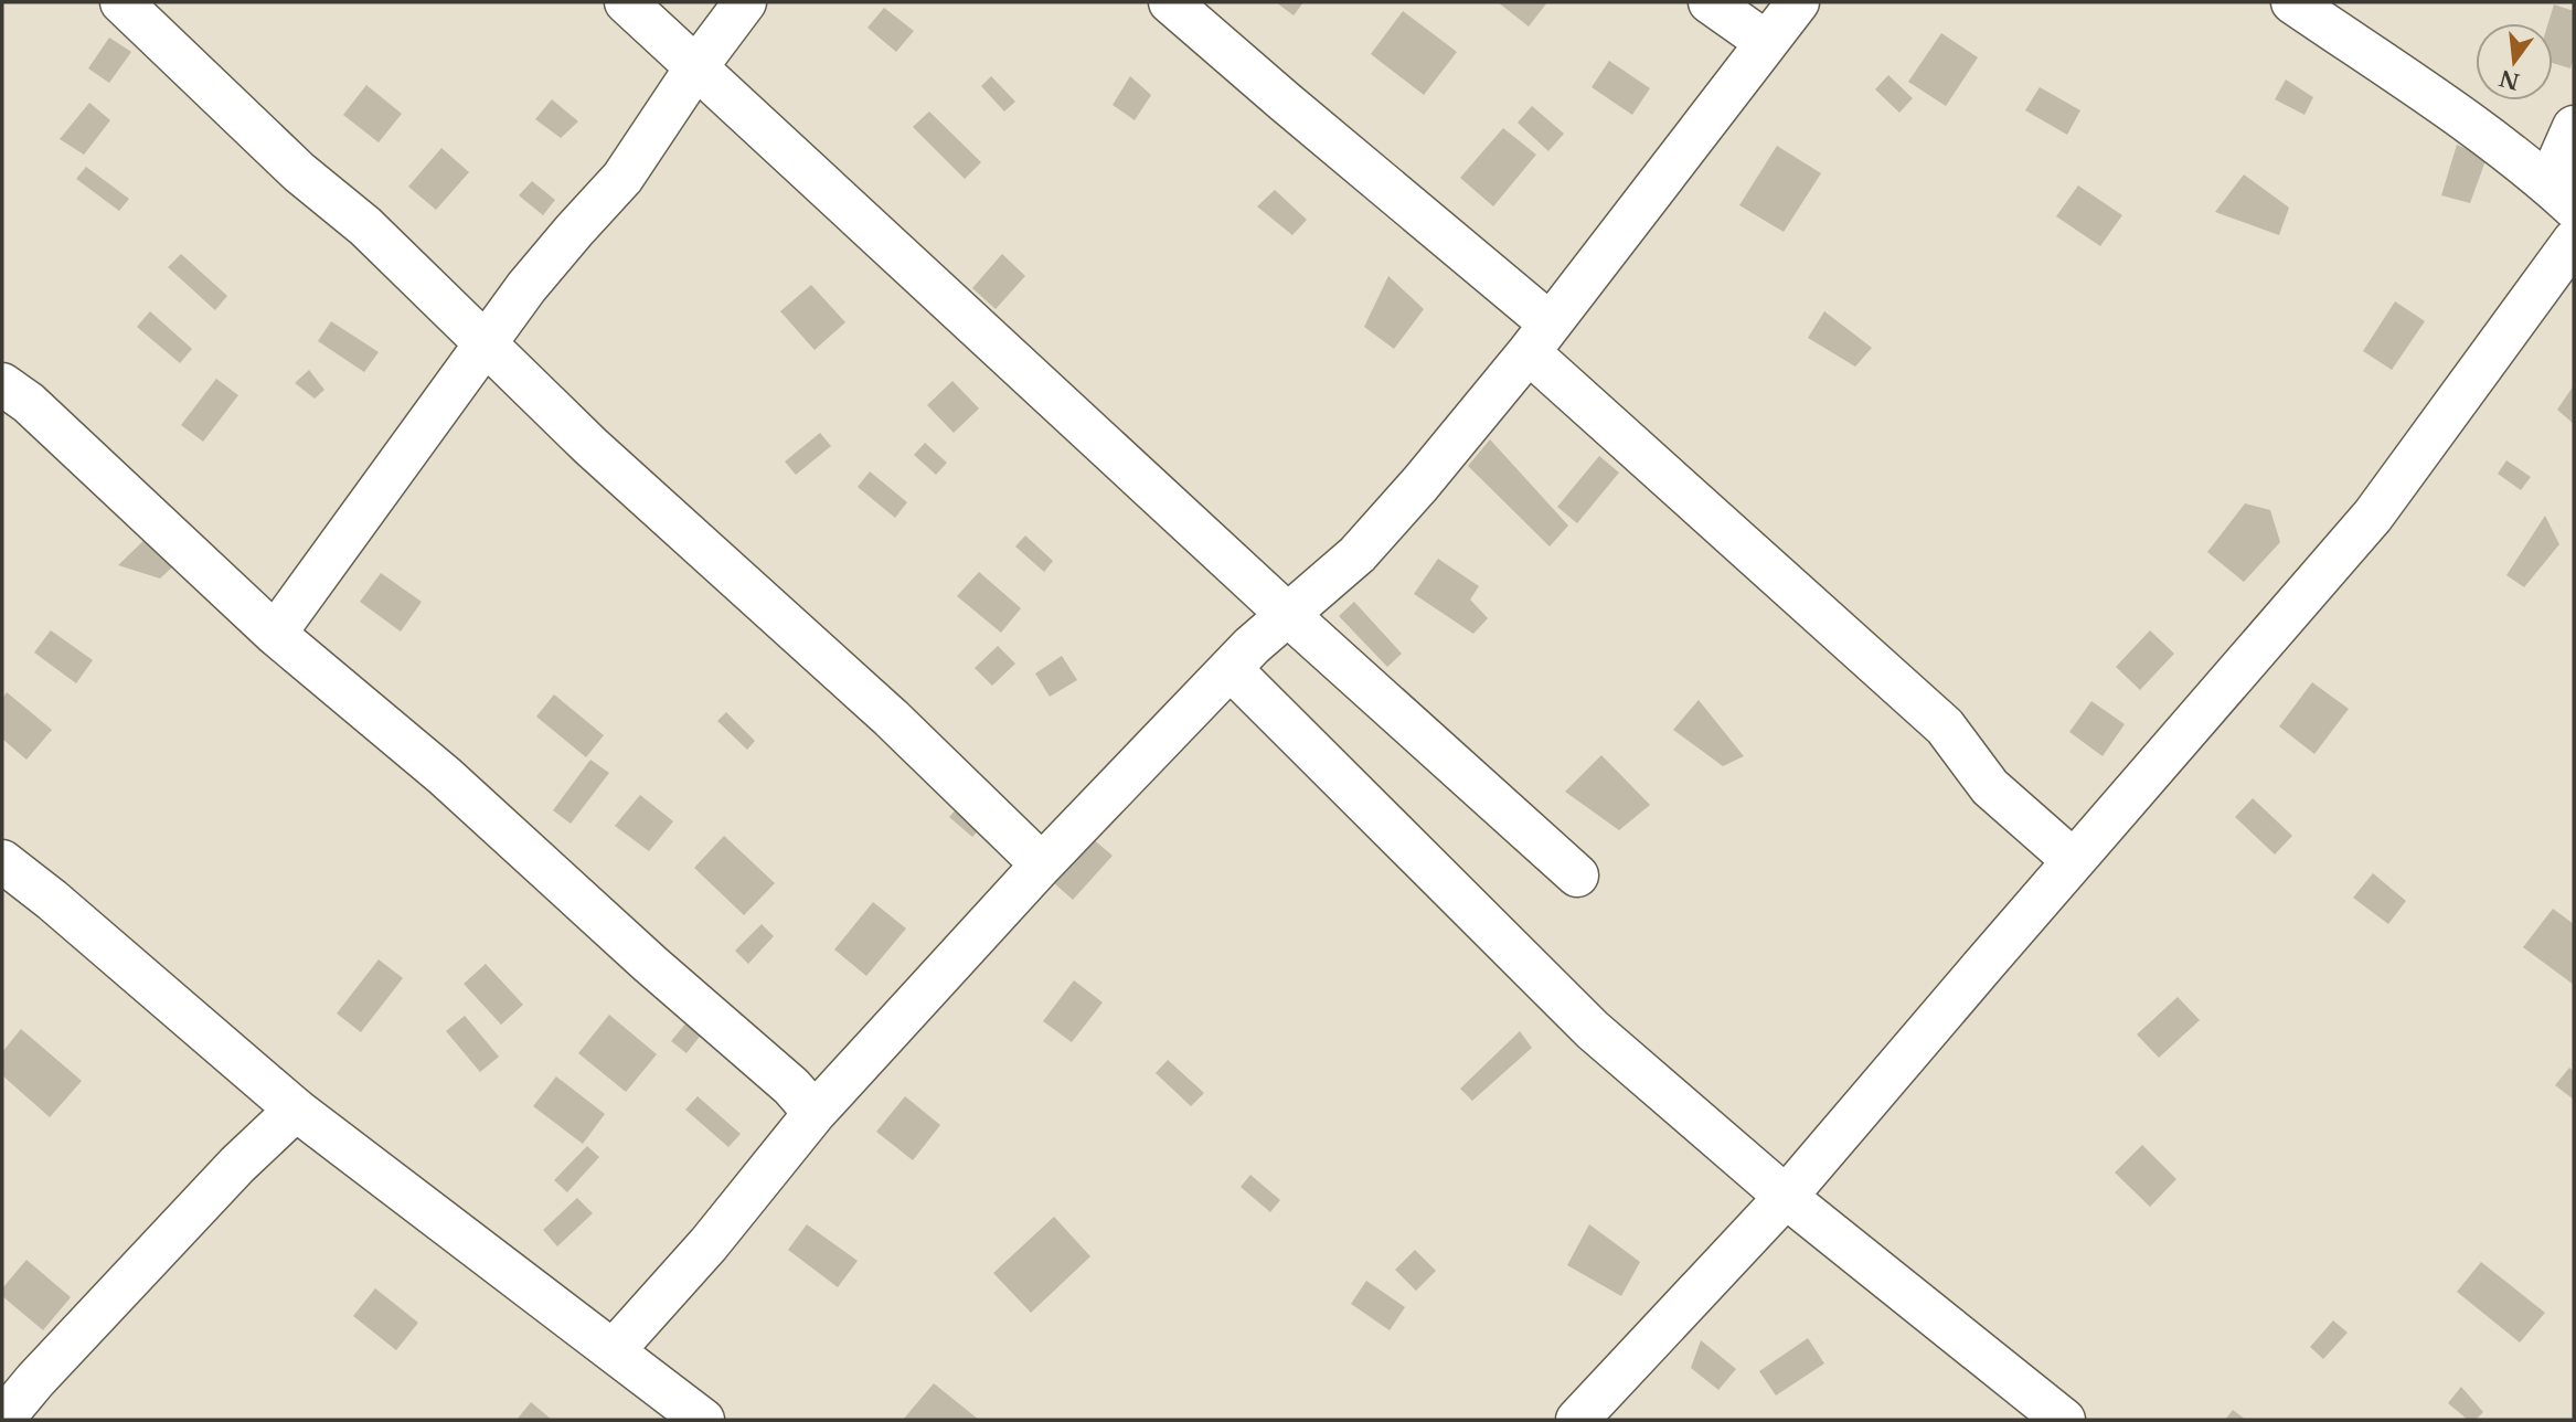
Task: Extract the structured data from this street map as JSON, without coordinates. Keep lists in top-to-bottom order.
{
  "north": "bottom"
}
